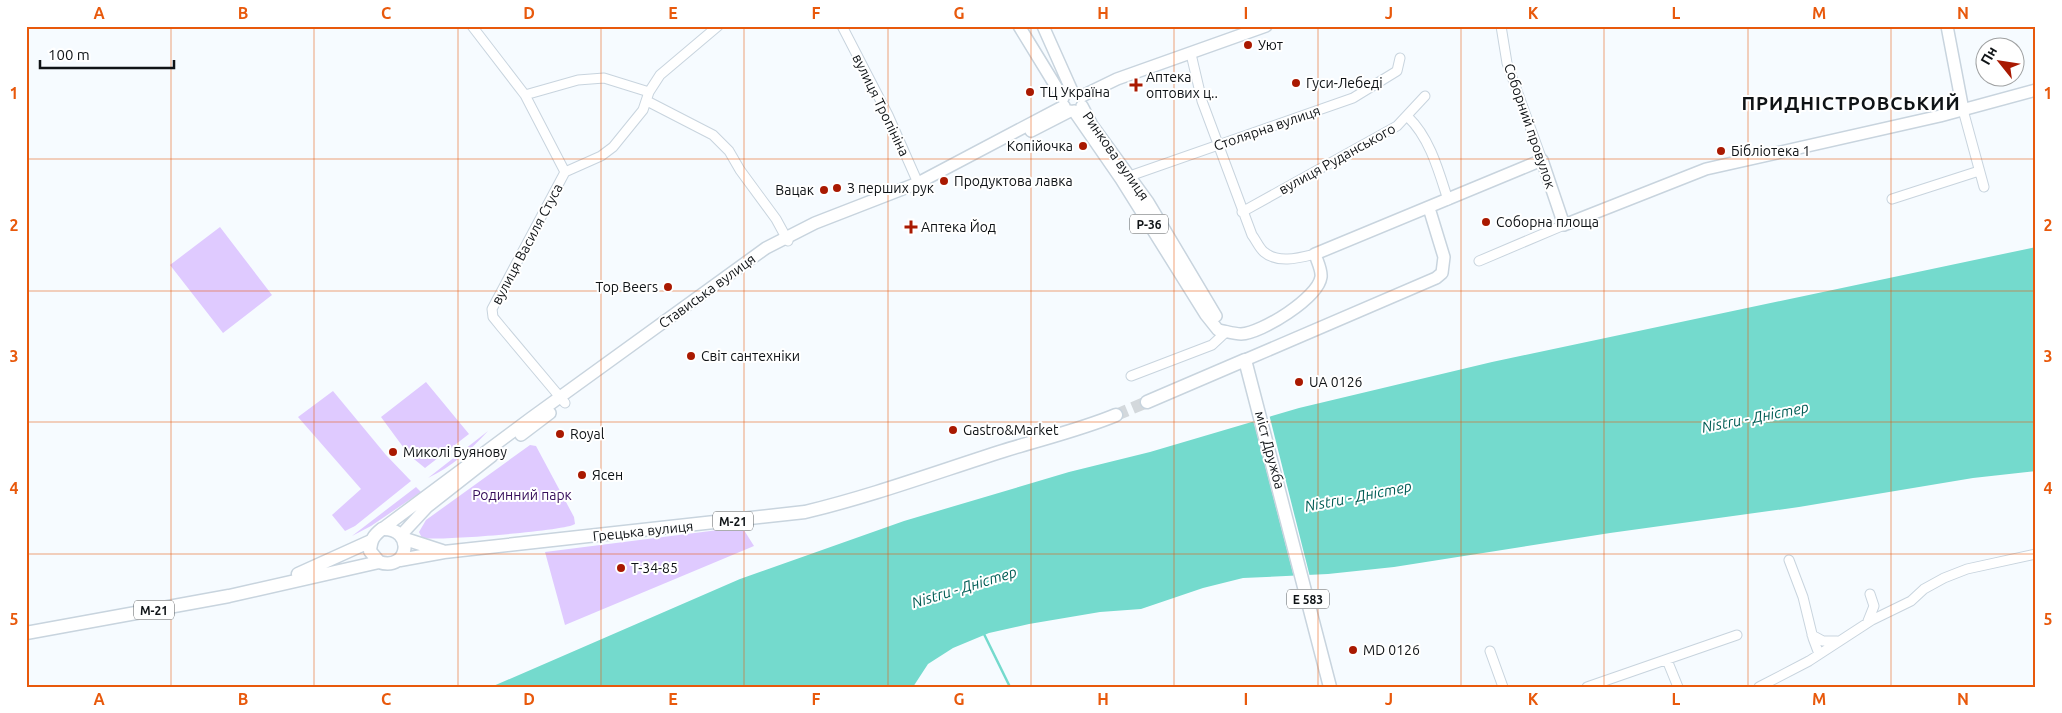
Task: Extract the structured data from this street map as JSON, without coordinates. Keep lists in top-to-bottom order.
{
  "streets": {
    "highway": [
      "міст Дружба",
      "М-21",
      "Грецька вулиця",
      "E 583"
    ],
    "main road": [
      "Соборний провулок",
      "Ринкова вулиця",
      "Р-36",
      "Стависька вулиця"
    ],
    "street": [
      "вулиця Тропініна",
      "Столярна вулиця",
      "вулиця Руданського",
      "вулиця Василя Стуса"
    ]
  },
  "crossings": [
    ["вулиця Тропініна", "Стависька вулиця"],
    ["Столярна вулиця", "Ринкова вулиця"],
    ["Ринкова вулиця", "Стависька вулиця"],
    ["вулиця Василя Стуса", "Стависька вулиця"],
    ["Стависька вулиця", "М-21"],
    ["Стависька вулиця", "Грецька вулиця"],
    ["М-21", "Грецька вулиця"]
  ],
  "districts": ["ПРИДНІСТРОВСЬКИЙ"],
  "water": ["Nistru - Дністер"],
  "parks": ["Родинний парк"],
  "places": {
    "other": [
      "Уют",
      "Гуси-Лебеді",
      "ТЦ Україна",
      "Копійочка",
      "Бібліотека 1",
      "Продуктова лавка",
      "З перших рук",
      "Вацак",
      "Соборна площа",
      "Top Beers",
      "Світ сантехніки",
      "UA 0126",
      "Gastro&Market",
      "Royal",
      "Миколі Буянову",
      "Ясен",
      "Т-34-85",
      "MD 0126"
    ],
    "health": ["Аптека оптових ц..", "Аптека Йод"]
  },
  "scale_bar": "100 m",
  "north": "top left",
  "grid": {
    "columns": [
      "A",
      "B",
      "C",
      "D",
      "E",
      "F",
      "G",
      "H",
      "I",
      "J",
      "K",
      "L",
      "M",
      "N"
    ],
    "rows": [
      "1",
      "2",
      "3",
      "4",
      "5"
    ]
  }
}
